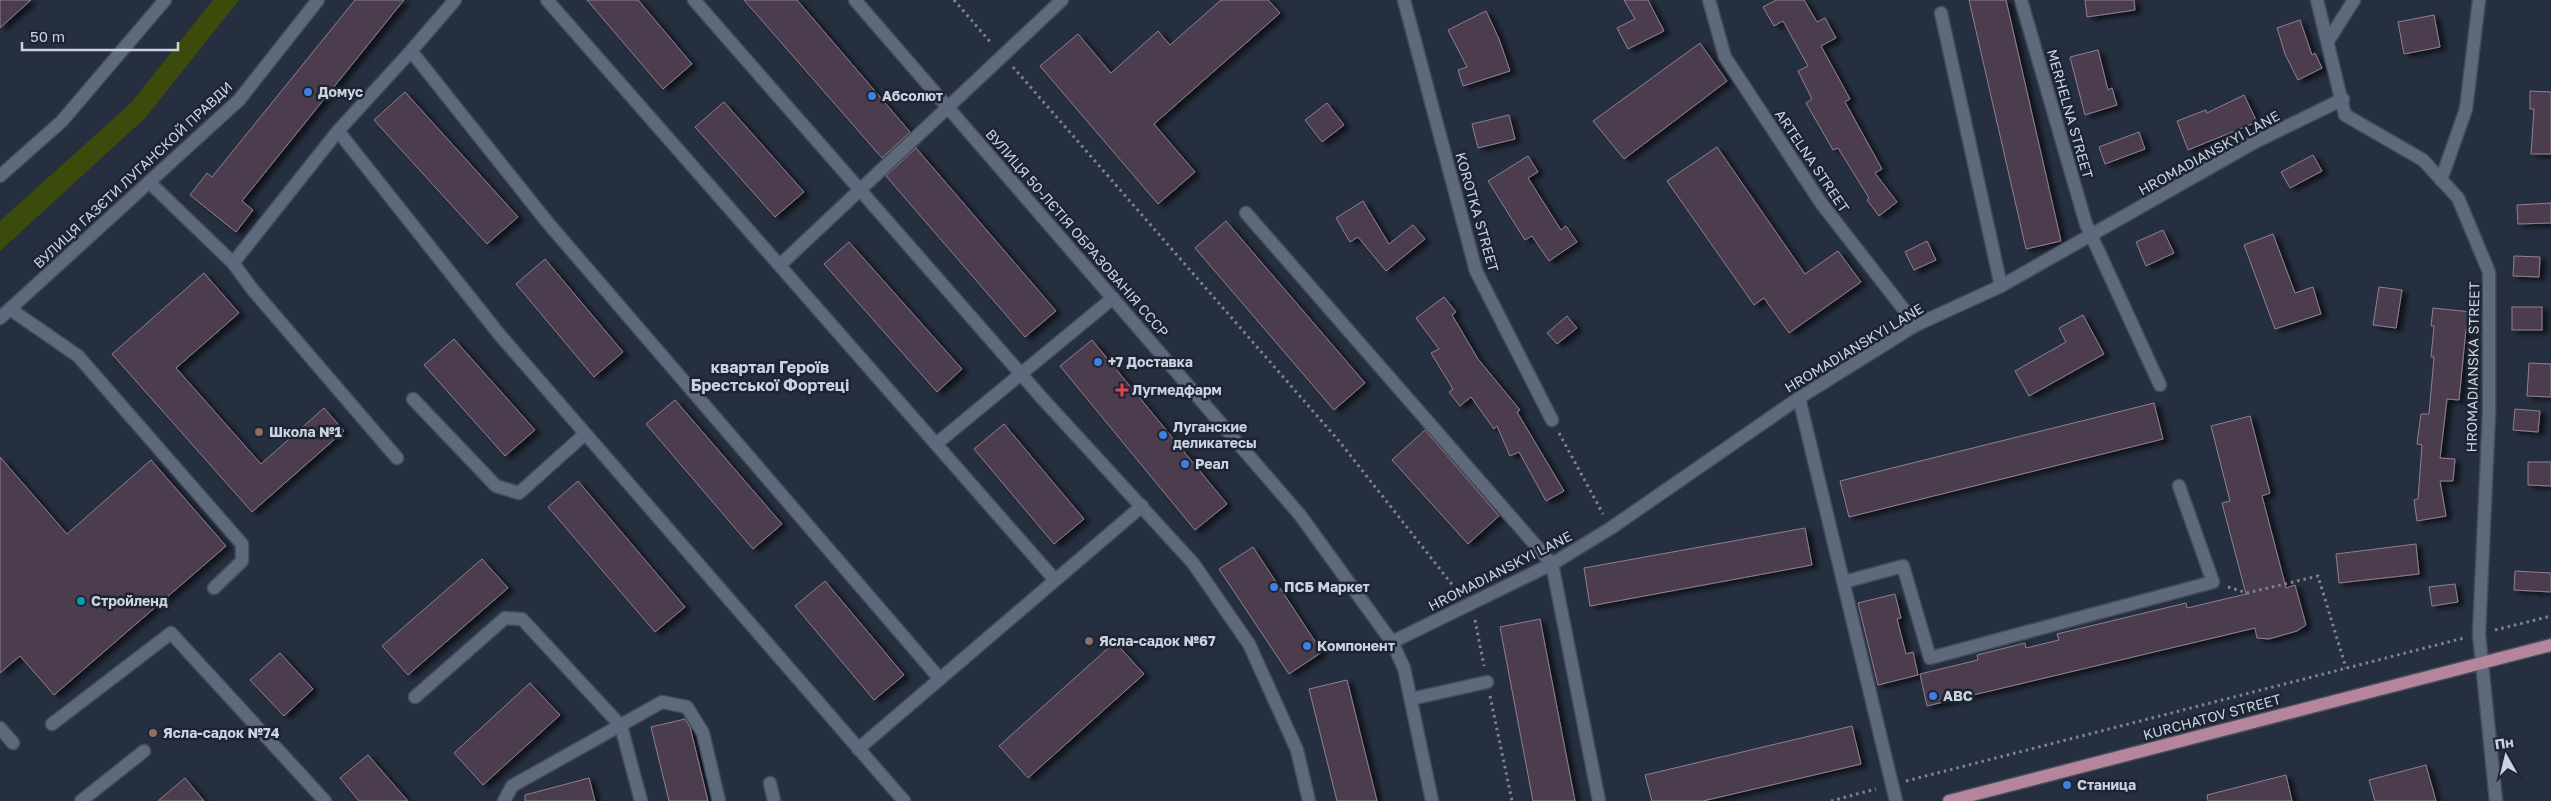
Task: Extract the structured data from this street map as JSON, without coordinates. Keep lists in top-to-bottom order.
{
  "streets": {
    "main road": ["KURCHATOV STREET"],
    "street": [
      "MERHELNA STREET",
      "HROMADIANSKYI LANE",
      "ARTELNA STREET",
      "ВУЛИЦЯ ГАЗЄТИ ЛУГАНСКОЙ ПРАВДИ",
      "KOROTKA STREET",
      "ВУЛИЦЯ 50-ЛЄТІЯ ОБРАЗОВАНІЯ СССР",
      "HROMADIANSKA STREET"
    ]
  },
  "crossings": [
    ["MERHELNA STREET", "HROMADIANSKYI LANE"],
    ["HROMADIANSKYI LANE", "ARTELNA STREET"],
    ["HROMADIANSKYI LANE", "ВУЛИЦЯ 50-ЛЄТІЯ ОБРАЗОВАНІЯ СССР"],
    ["HROMADIANSKYI LANE", "HROMADIANSKA STREET"],
    ["HROMADIANSKA STREET", "KURCHATOV STREET"]
  ],
  "districts": ["квартал Героїв Брестської Фортеці"],
  "places": {
    "other": [
      "Домус",
      "Абсолют",
      "+7 Доставка",
      "Школа №1",
      "Луганские деликатесы",
      "Реал",
      "ПСБ Маркет",
      "Стройленд",
      "Ясла-садок №67",
      "Компонент",
      "ABC",
      "Ясла-садок №74",
      "Станица"
    ],
    "health": ["Лугмедфарм"]
  },
  "scale_bar": "50 m",
  "north": "top"
}
